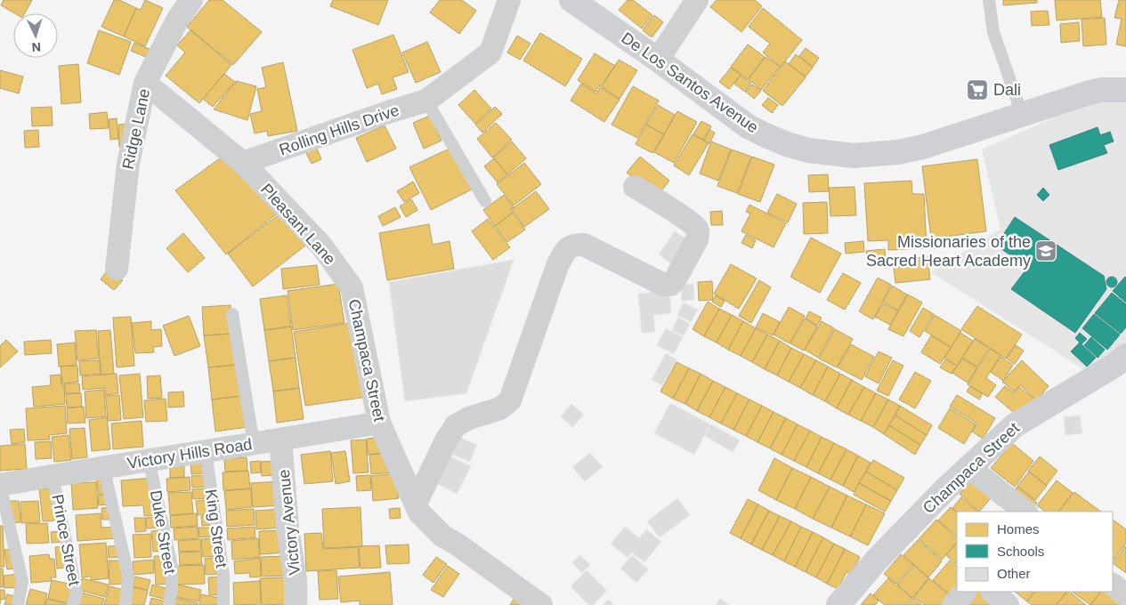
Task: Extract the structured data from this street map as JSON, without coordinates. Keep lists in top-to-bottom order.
{
  "streets": {
    "street": [
      "De Los Santos Avenue",
      "Ridge Lane",
      "Rolling Hills Drive",
      "Pleasant Lane",
      "Champaca Street",
      "Victory Hills Road",
      "Victory Avenue"
    ],
    "lane": ["King Street", "Duke Street", "Prince Street"]
  },
  "crossings": [
    ["Rolling Hills Drive", "Pleasant Lane"],
    ["Pleasant Lane", "Champaca Street"],
    ["Champaca Street", "Victory Hills Road"],
    ["Victory Hills Road", "Victory Avenue"],
    ["Victory Hills Road", "King Street"],
    ["Victory Hills Road", "Duke Street"],
    ["Victory Hills Road", "Prince Street"]
  ],
  "places": {
    "supermarket": ["Dali"],
    "school or university": ["Missionaries of the Sacred Heart Academy"]
  },
  "legend": ["Homes", "Schools", "Other"],
  "north": "bottom"
}
